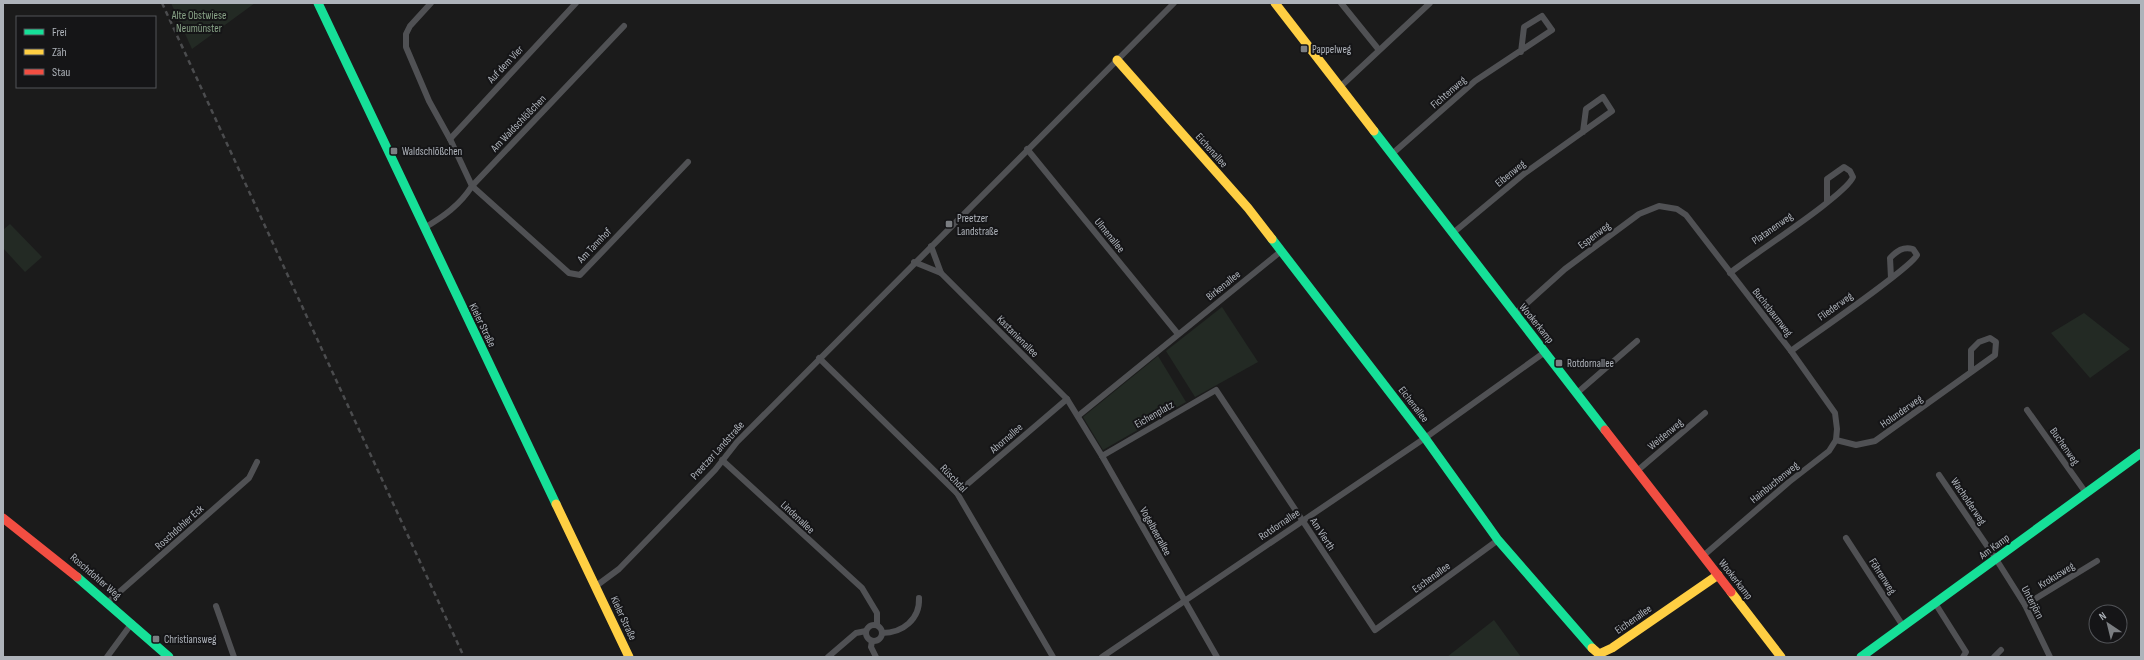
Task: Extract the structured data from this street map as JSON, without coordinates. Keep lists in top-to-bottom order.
{
  "streets": {
    "street": [
      "Auf dem Vier",
      "Fichtenweg",
      "Am Waldschlößchen",
      "Eichenallee",
      "Eibenweg",
      "Platanenweg",
      "Ulmenallee",
      "Espenweg",
      "Am Tannhof",
      "Birkenallee",
      "Fliederweg",
      "Buchsbaumweg",
      "Wookerkamp",
      "Kieler Straße",
      "Kastanienallee",
      "Holunderweg",
      "Eichenplatz",
      "Weidenweg",
      "Ahornallee",
      "Buchenweg",
      "Preetzer Landstraße",
      "Rüschdal",
      "Hainbuchenweg",
      "Wacholderweg",
      "Lindenallee",
      "Rotdornallee",
      "Roschdohler Eck",
      "Vogelbeerallee",
      "Am Vierth",
      "Am Kamp",
      "Krokusweg",
      "Roschdohler Weg",
      "Föhrenweg",
      "Eschenallee",
      "Unterjörn"
    ]
  },
  "crossings": [
    ["Fichtenweg", "Wookerkamp"],
    ["Am Waldschlößchen", "Am Tannhof"],
    ["Am Waldschlößchen", "Kieler Straße"],
    ["Eichenallee", "Birkenallee"],
    ["Eichenallee", "Wookerkamp"],
    ["Eichenallee", "Preetzer Landstraße"],
    ["Eichenallee", "Rotdornallee"],
    ["Eichenallee", "Eschenallee"],
    ["Eibenweg", "Wookerkamp"],
    ["Platanenweg", "Buchsbaumweg"],
    ["Ulmenallee", "Birkenallee"],
    ["Ulmenallee", "Preetzer Landstraße"],
    ["Espenweg", "Buchsbaumweg"],
    ["Espenweg", "Wookerkamp"],
    ["Fliederweg", "Buchsbaumweg"],
    ["Buchsbaumweg", "Holunderweg"],
    ["Buchsbaumweg", "Hainbuchenweg"],
    ["Wookerkamp", "Weidenweg"],
    ["Wookerkamp", "Hainbuchenweg"],
    ["Wookerkamp", "Rotdornallee"],
    ["Kieler Straße", "Preetzer Landstraße"],
    ["Kastanienallee", "Ahornallee"],
    ["Kastanienallee", "Preetzer Landstraße"],
    ["Kastanienallee", "Vogelbeerallee"],
    ["Holunderweg", "Hainbuchenweg"],
    ["Eichenplatz", "Vogelbeerallee"],
    ["Eichenplatz", "Am Vierth"],
    ["Ahornallee", "Rüschdal"],
    ["Buchenweg", "Am Kamp"],
    ["Preetzer Landstraße", "Rüschdal"],
    ["Preetzer Landstraße", "Lindenallee"],
    ["Wacholderweg", "Am Kamp"],
    ["Wacholderweg", "Unterjörn"],
    ["Rotdornallee", "Vogelbeerallee"],
    ["Rotdornallee", "Am Vierth"],
    ["Roschdohler Eck", "Roschdohler Weg"],
    ["Am Vierth", "Eschenallee"],
    ["Am Kamp", "Föhrenweg"],
    ["Am Kamp", "Unterjörn"],
    ["Krokusweg", "Unterjörn"]
  ],
  "parks": ["Alte Obstwiese Neumünster"],
  "places": {
    "transit": [
      "Pappelweg",
      "Waldschlößchen",
      "Preetzer Landstraße",
      "Rotdornallee",
      "Christiansweg"
    ]
  },
  "legend": ["Frei", "Zäh", "Stau"],
  "north": "top left"
}
